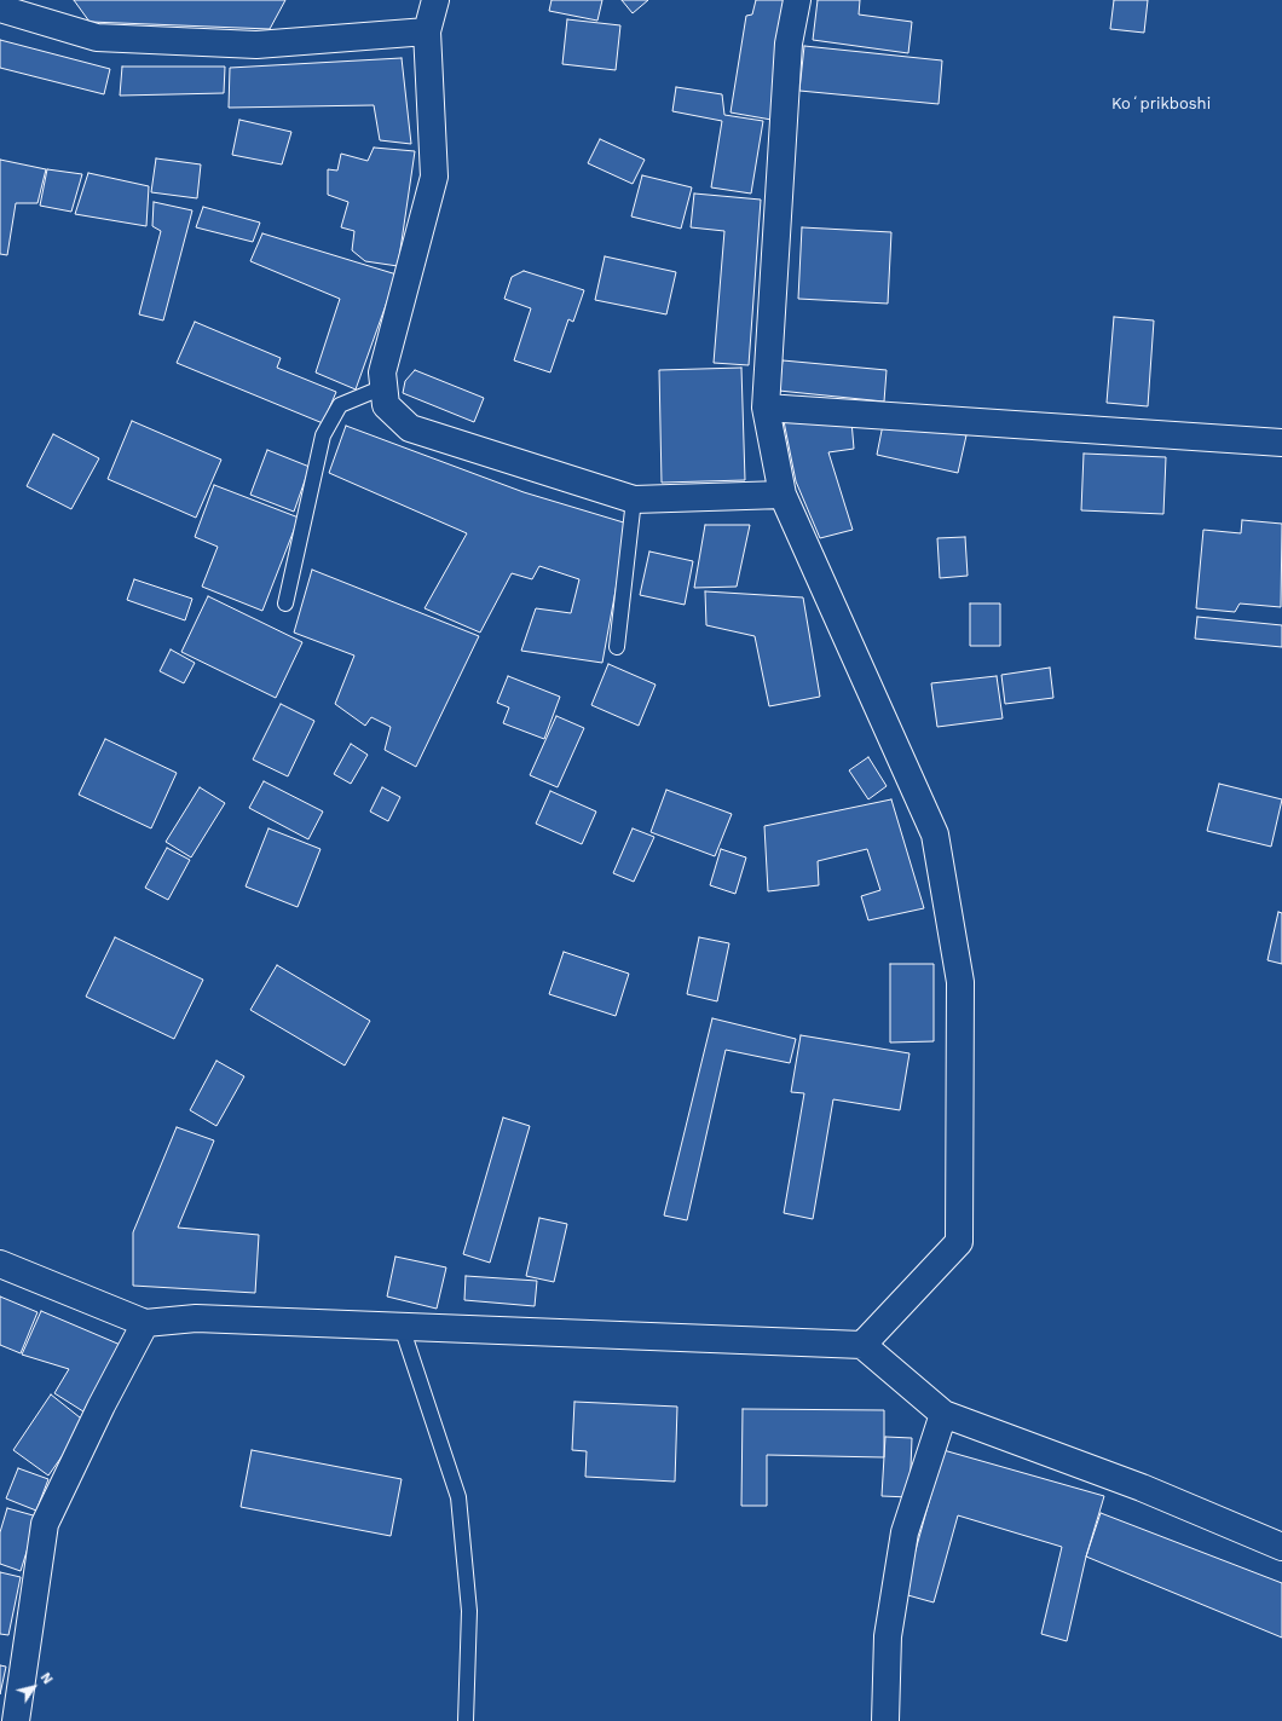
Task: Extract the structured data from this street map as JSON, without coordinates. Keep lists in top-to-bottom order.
{
  "districts": ["Koʻprikboshi"],
  "north": "top right"
}
